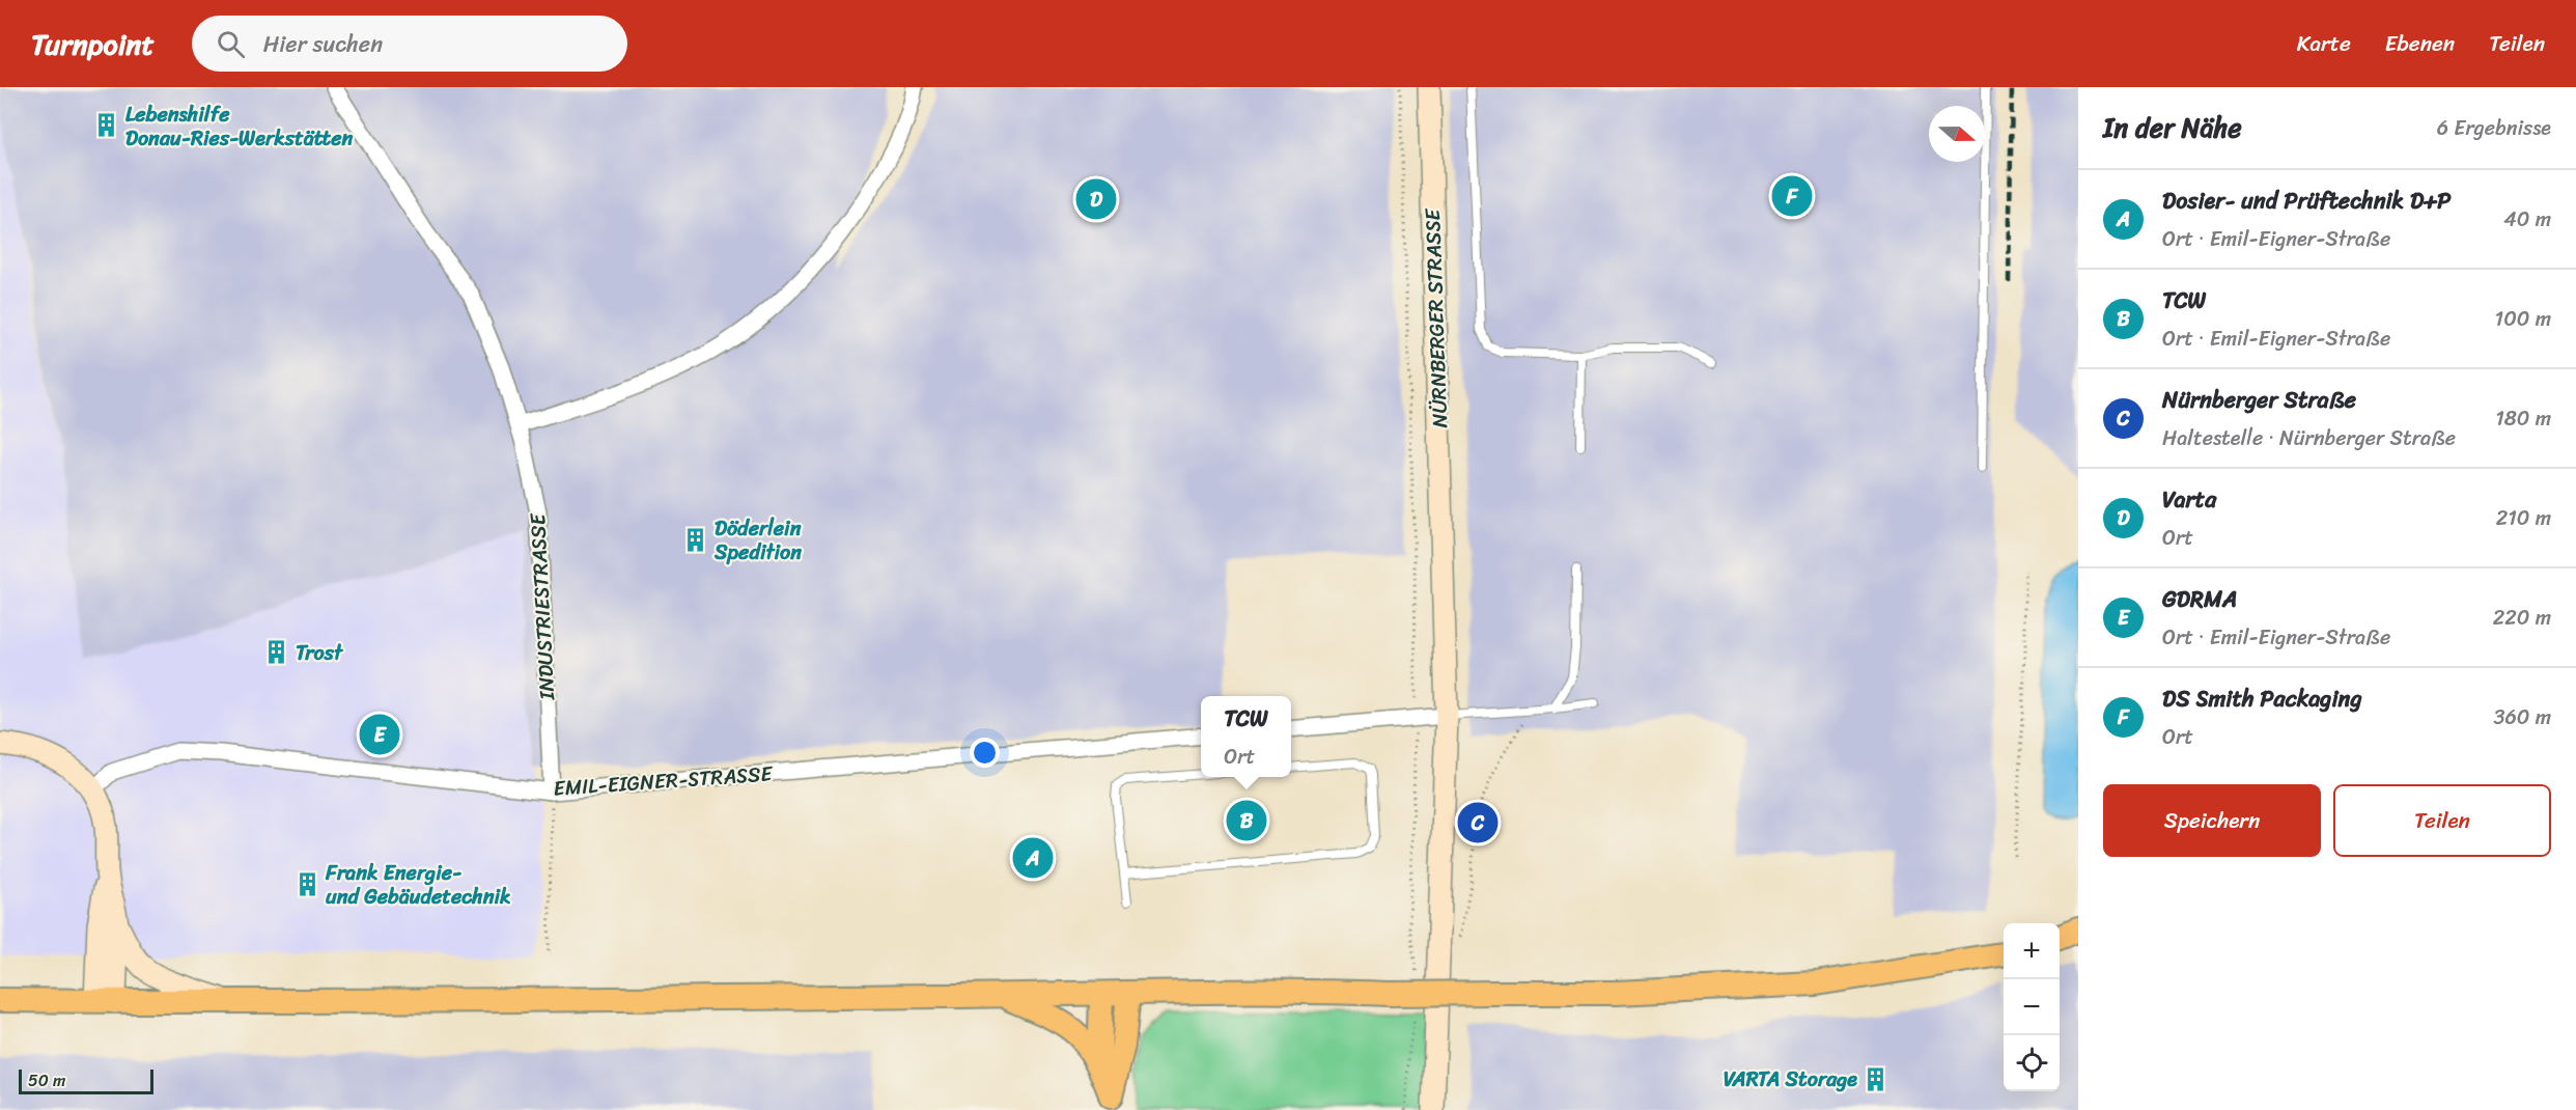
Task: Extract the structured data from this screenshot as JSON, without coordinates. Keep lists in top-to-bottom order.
{
  "streets": {
    "main road": ["NÜRNBERGER STRASSE"],
    "street": ["INDUSTRIESTRASSE", "EMIL-EIGNER-STRASSE"]
  },
  "crossings": [
    ["INDUSTRIESTRASSE", "EMIL-EIGNER-STRASSE"]
  ],
  "places": {
    "building": [
      "Lebenshilfe Donau-Ries-Werkstätten",
      "Döderlein Spedition",
      "Trost",
      "Frank Energie- und Gebäudetechnik",
      "VARTA Storage"
    ]
  },
  "scale_bar": "50 m",
  "north": "right",
  "page": {
    "header": "Turnpoint",
    "search": "Hier suchen",
    "nav": ["Karte", "Ebenen", "Teilen"],
    "heading": ["In der Nähe", "6 Ergebnisse"],
    "list": [
      {
        "mark": "A",
        "name": "Dosier- und Prüftechnik D+P",
        "note": "Ort · Emil-Eigner-Straße",
        "value": "40 m"
      },
      {
        "mark": "B",
        "name": "TCW",
        "note": "Ort · Emil-Eigner-Straße",
        "value": "100 m"
      },
      {
        "mark": "C",
        "name": "Nürnberger Straße",
        "note": "Haltestelle · Nürnberger Straße",
        "value": "180 m"
      },
      {
        "mark": "D",
        "name": "Varta",
        "note": "Ort",
        "value": "210 m"
      },
      {
        "mark": "E",
        "name": "GDRMA",
        "note": "Ort · Emil-Eigner-Straße",
        "value": "220 m"
      },
      {
        "mark": "F",
        "name": "DS Smith Packaging",
        "note": "Ort",
        "value": "360 m"
      }
    ],
    "pins": [
      "F",
      "D",
      "E",
      "B",
      "C",
      "A"
    ],
    "popup": ["TCW", "Ort"],
    "buttons": ["Speichern", "Teilen"],
    "map_buttons": ["+", "−"],
    "scale": "50 m"
  }
}
